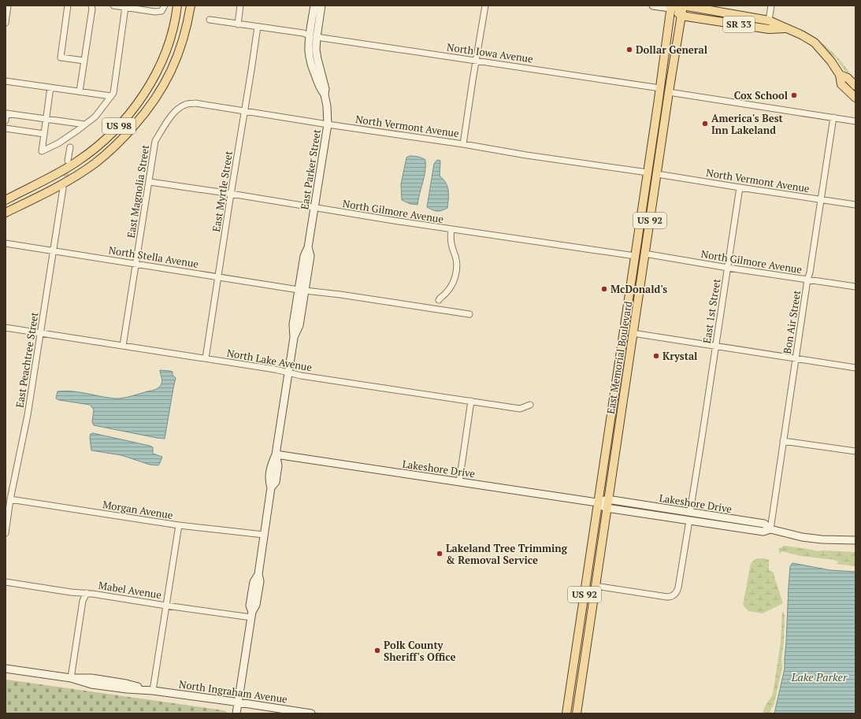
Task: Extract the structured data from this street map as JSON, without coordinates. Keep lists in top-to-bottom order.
{
  "streets": {
    "main road": [
      "SR 33",
      "US 98",
      "US 92",
      "East Memorial Boulevard"
    ],
    "street": [
      "North Iowa Avenue",
      "North Vermont Avenue",
      "East Parker Street",
      "East Magnolia Street",
      "East Myrtle Street",
      "North Gilmore Avenue",
      "North Stella Avenue",
      "East 1st Street",
      "Bon Air Street",
      "East Peachtree Street",
      "North Lake Avenue",
      "Lakeshore Drive",
      "Morgan Avenue",
      "Mabel Avenue",
      "North Ingraham Avenue"
    ]
  },
  "crossings": [
    ["SR 33", "East Memorial Boulevard"],
    ["North Iowa Avenue", "East Parker Street"],
    ["North Iowa Avenue", "East Myrtle Street"],
    ["North Iowa Avenue", "East Memorial Boulevard"],
    ["North Vermont Avenue", "East Parker Street"],
    ["North Vermont Avenue", "East Magnolia Street"],
    ["North Vermont Avenue", "East Myrtle Street"],
    ["North Vermont Avenue", "East 1st Street"],
    ["North Vermont Avenue", "Bon Air Street"],
    ["North Vermont Avenue", "East Memorial Boulevard"],
    ["East Parker Street", "North Gilmore Avenue"],
    ["East Parker Street", "North Stella Avenue"],
    ["East Parker Street", "North Lake Avenue"],
    ["East Parker Street", "Lakeshore Drive"],
    ["East Parker Street", "Morgan Avenue"],
    ["East Parker Street", "Mabel Avenue"],
    ["East Parker Street", "North Ingraham Avenue"],
    ["East Magnolia Street", "North Gilmore Avenue"],
    ["East Magnolia Street", "North Stella Avenue"],
    ["East Magnolia Street", "North Lake Avenue"],
    ["East Myrtle Street", "North Gilmore Avenue"],
    ["East Myrtle Street", "North Stella Avenue"],
    ["East Myrtle Street", "North Lake Avenue"],
    ["North Gilmore Avenue", "East 1st Street"],
    ["North Gilmore Avenue", "Bon Air Street"],
    ["North Gilmore Avenue", "East Memorial Boulevard"],
    ["North Stella Avenue", "East Peachtree Street"],
    ["East 1st Street", "Lakeshore Drive"],
    ["Bon Air Street", "Lakeshore Drive"],
    ["East Memorial Boulevard", "Lakeshore Drive"],
    ["East Peachtree Street", "North Lake Avenue"],
    ["East Peachtree Street", "Morgan Avenue"]
  ],
  "water": ["Lake Parker"],
  "places": [
    "Dollar General",
    "Cox School",
    "America's Best Inn Lakeland",
    "McDonald's",
    "Krystal",
    "Lakeland Tree Trimming & Removal Service",
    "Polk County Sheriff's Office"
  ]
}
